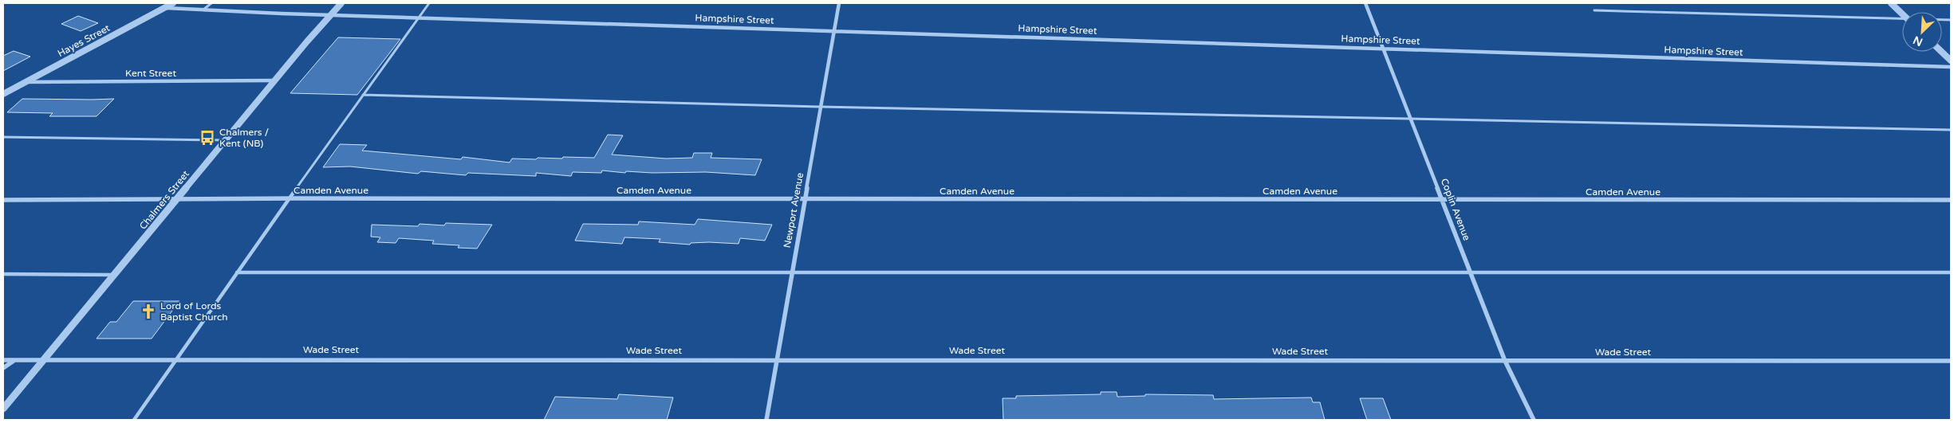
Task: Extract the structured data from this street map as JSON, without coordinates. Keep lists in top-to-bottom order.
{
  "streets": {
    "street": [
      "Hampshire Street",
      "Hayes Street",
      "Kent Street",
      "Camden Avenue",
      "Chalmers Street",
      "Coplin Avenue",
      "Newport Avenue",
      "Wade Street"
    ]
  },
  "crossings": [
    ["Hampshire Street", "Hayes Street"],
    ["Hampshire Street", "Chalmers Street"],
    ["Hampshire Street", "Coplin Avenue"],
    ["Hampshire Street", "Newport Avenue"],
    ["Hayes Street", "Kent Street"],
    ["Kent Street", "Chalmers Street"],
    ["Camden Avenue", "Chalmers Street"],
    ["Camden Avenue", "Coplin Avenue"],
    ["Camden Avenue", "Newport Avenue"],
    ["Chalmers Street", "Wade Street"],
    ["Coplin Avenue", "Wade Street"],
    ["Newport Avenue", "Wade Street"]
  ],
  "places": {
    "bus stop": ["Chalmers / Kent (NB)"],
    "church": ["Lord of Lords Baptist Church"]
  },
  "north": "bottom left"
}
